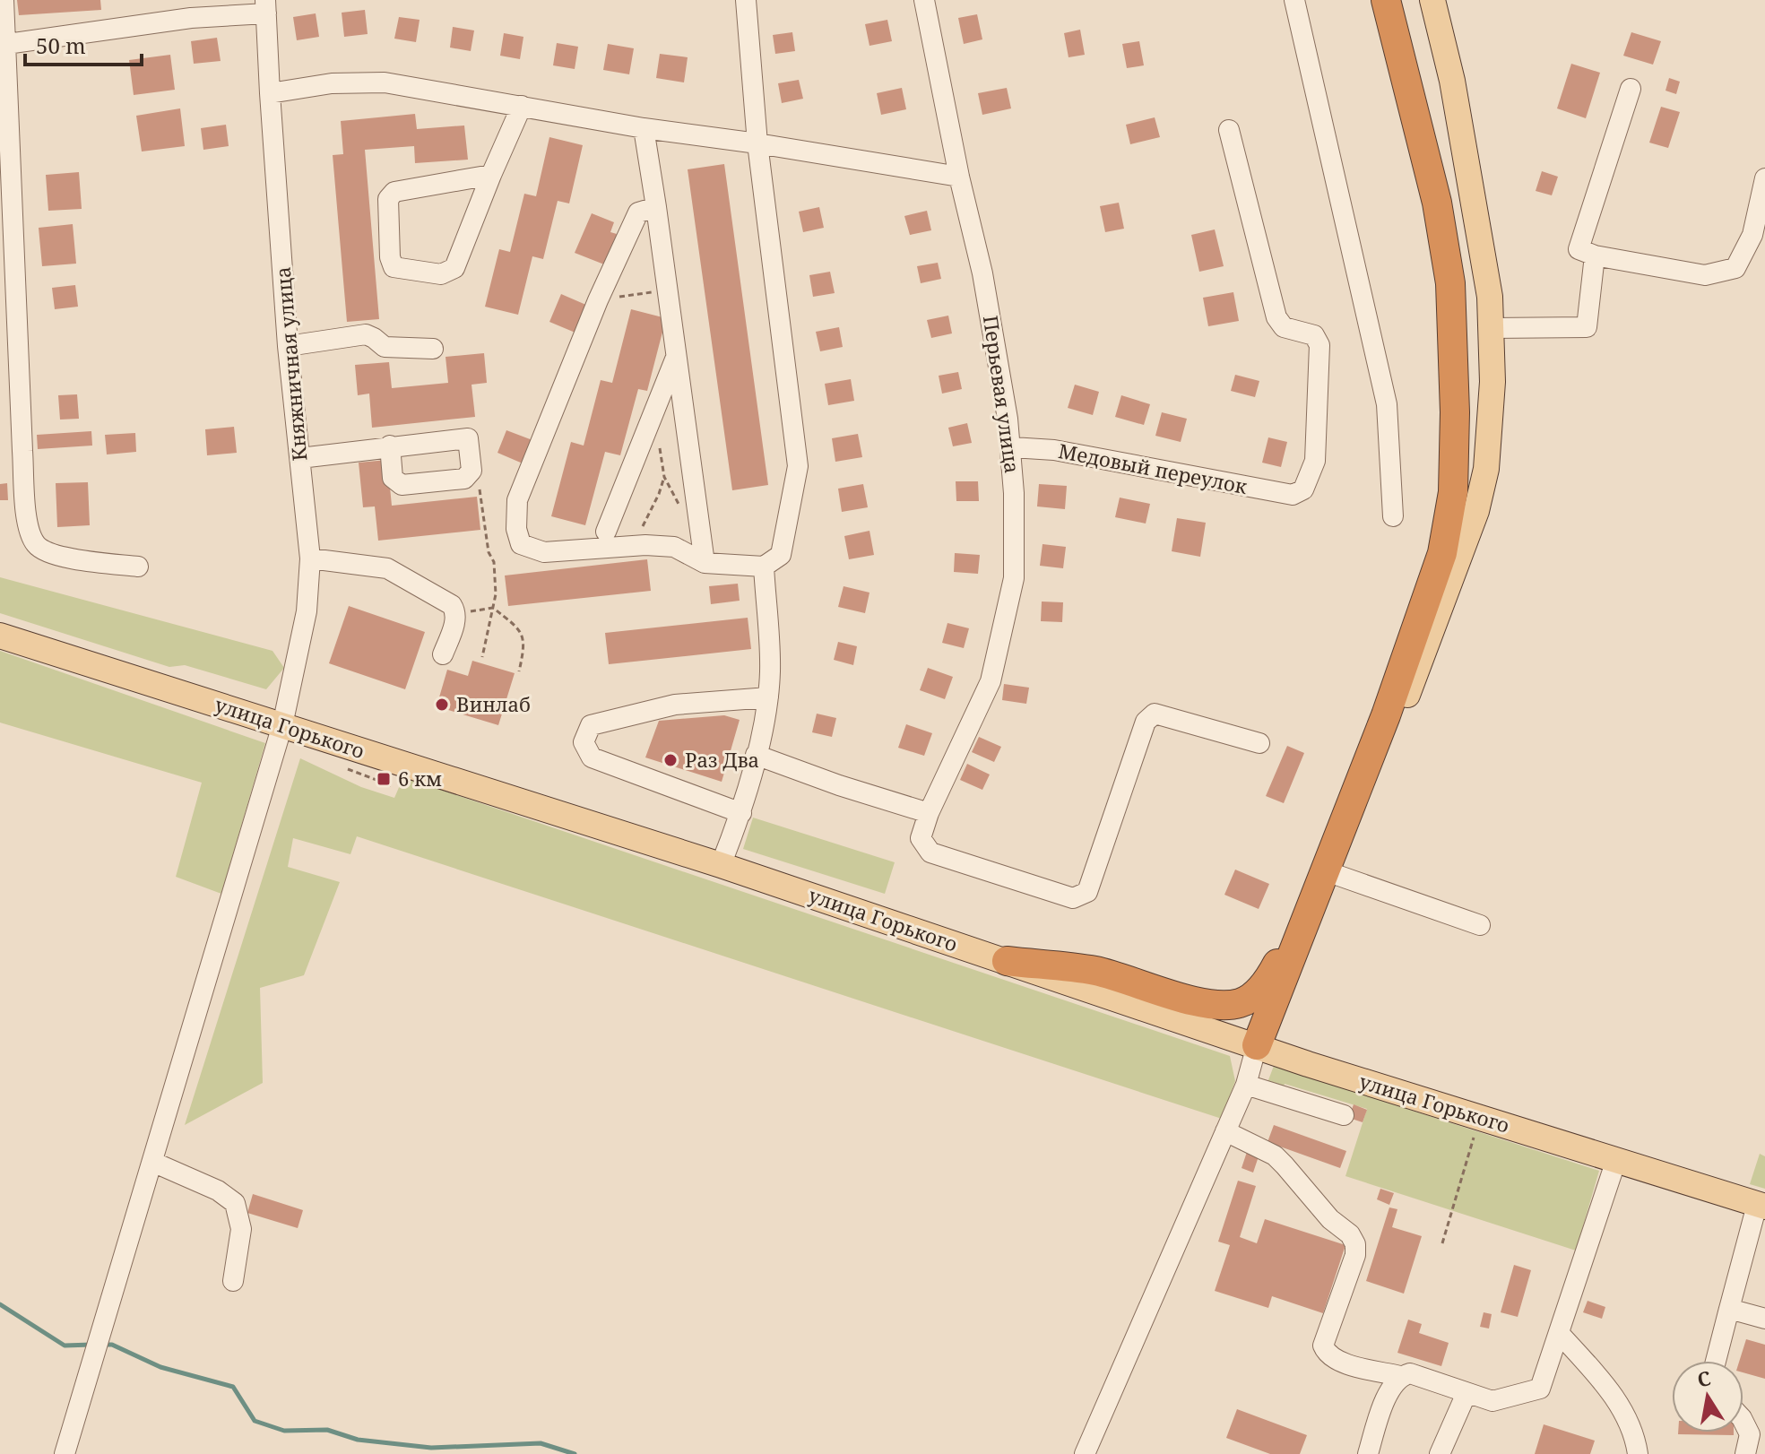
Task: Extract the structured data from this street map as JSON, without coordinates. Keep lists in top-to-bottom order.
{
  "streets": {
    "main road": ["улица Горького"],
    "street": ["Княжничная улица", "Перьевая улица", "Медовый переулок"]
  },
  "crossings": [
    ["Княжничная улица", "улица Горького"],
    ["Перьевая улица", "Медовый переулок"]
  ],
  "places": {
    "other": ["Винлаб", "Раз Два"],
    "transit": ["6 км"]
  },
  "scale_bar": "50 m",
  "north": "top"
}
